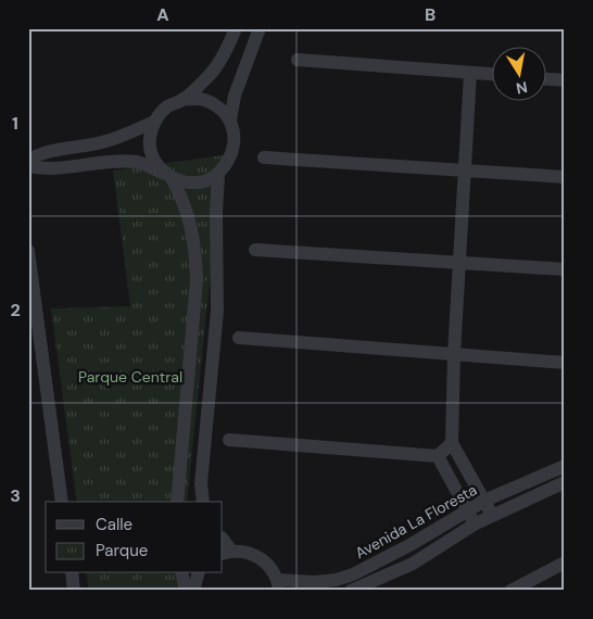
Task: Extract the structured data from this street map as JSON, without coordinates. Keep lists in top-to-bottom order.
{
  "streets": {
    "street": ["Avenida La Floresta"]
  },
  "parks": ["Parque Central"],
  "legend": ["Calle", "Parque"],
  "north": "bottom",
  "grid": {
    "columns": ["A", "B"],
    "rows": ["1", "2", "3"]
  }
}
